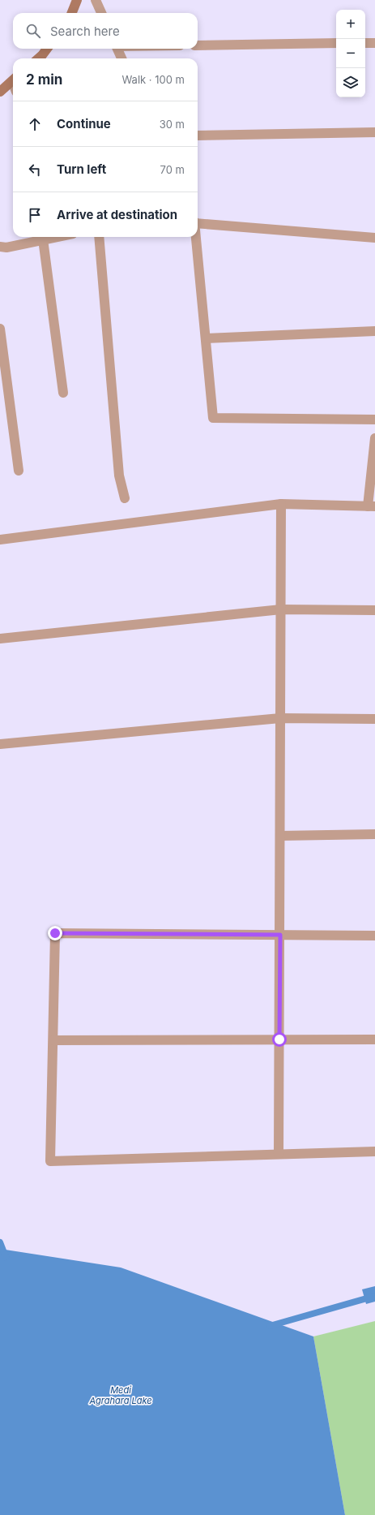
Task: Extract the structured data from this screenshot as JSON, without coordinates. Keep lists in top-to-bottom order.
{
  "water": ["Medi Agrahara Lake"],
  "page": {
    "map_buttons": ["+", "−"],
    "search": "Search here",
    "heading": ["2 min", "Walk · 100 m"],
    "list": [
      ["Continue", "30 m"],
      ["Turn left", "70 m"],
      "Arrive at destination"
    ]
  }
}
